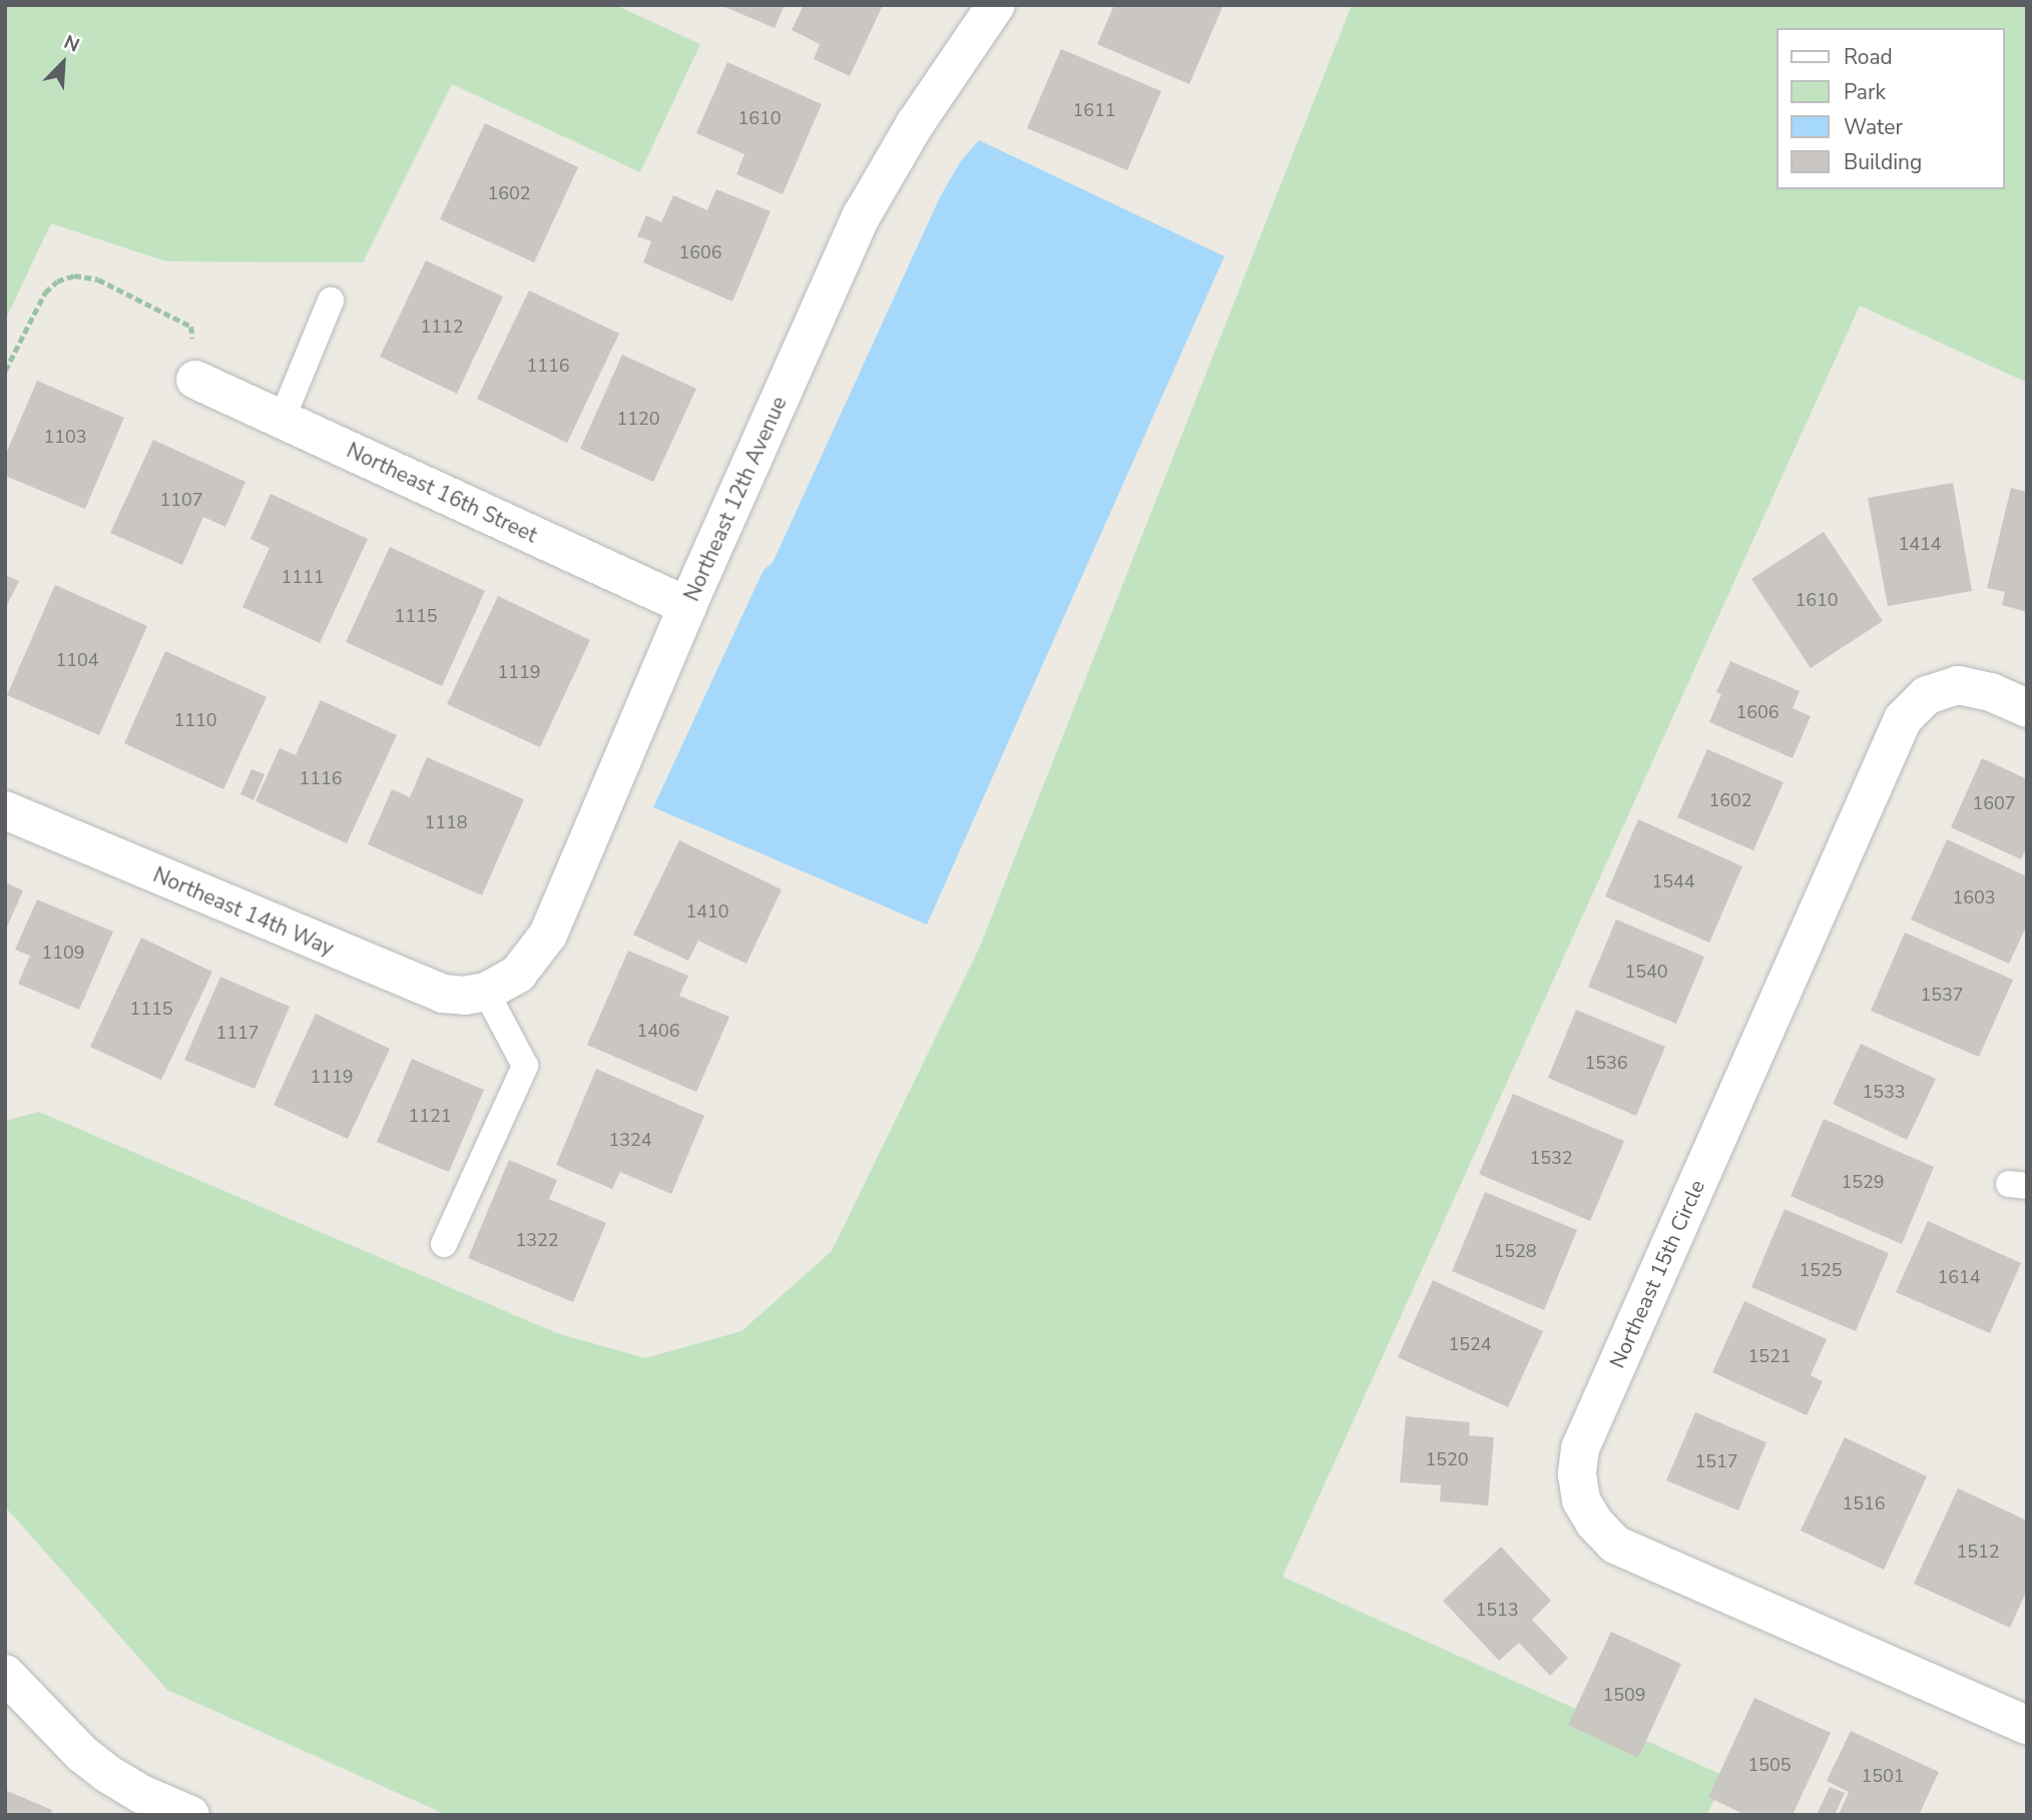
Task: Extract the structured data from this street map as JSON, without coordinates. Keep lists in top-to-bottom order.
{
  "streets": {
    "street": [
      "Northeast 16th Street",
      "Northeast 12th Avenue",
      "Northeast 14th Way",
      "Northeast 15th Circle"
    ]
  },
  "crossings": [
    ["Northeast 16th Street", "Northeast 12th Avenue"],
    ["Northeast 12th Avenue", "Northeast 14th Way"]
  ],
  "house_numbers": [
    "1611",
    "1610",
    "1602",
    "1606",
    "1112",
    "1116",
    "1120",
    "1103",
    "1107",
    "1414",
    "1111",
    "1610",
    "1115",
    "1104",
    "1119",
    "1606",
    "1110",
    "1116",
    "1602",
    "1607",
    "1118",
    "1544",
    "1603",
    "1410",
    "1109",
    "1540",
    "1537",
    "1115",
    "1406",
    "1117",
    "1536",
    "1119",
    "1533",
    "1121",
    "1324",
    "1532",
    "1529",
    "1322",
    "1528",
    "1525",
    "1614",
    "1524",
    "1521",
    "1520",
    "1517",
    "1516",
    "1512",
    "1513",
    "1509",
    "1505",
    "1501"
  ],
  "legend": [
    "Road",
    "Park",
    "Water",
    "Building"
  ],
  "north": "top right"
}
